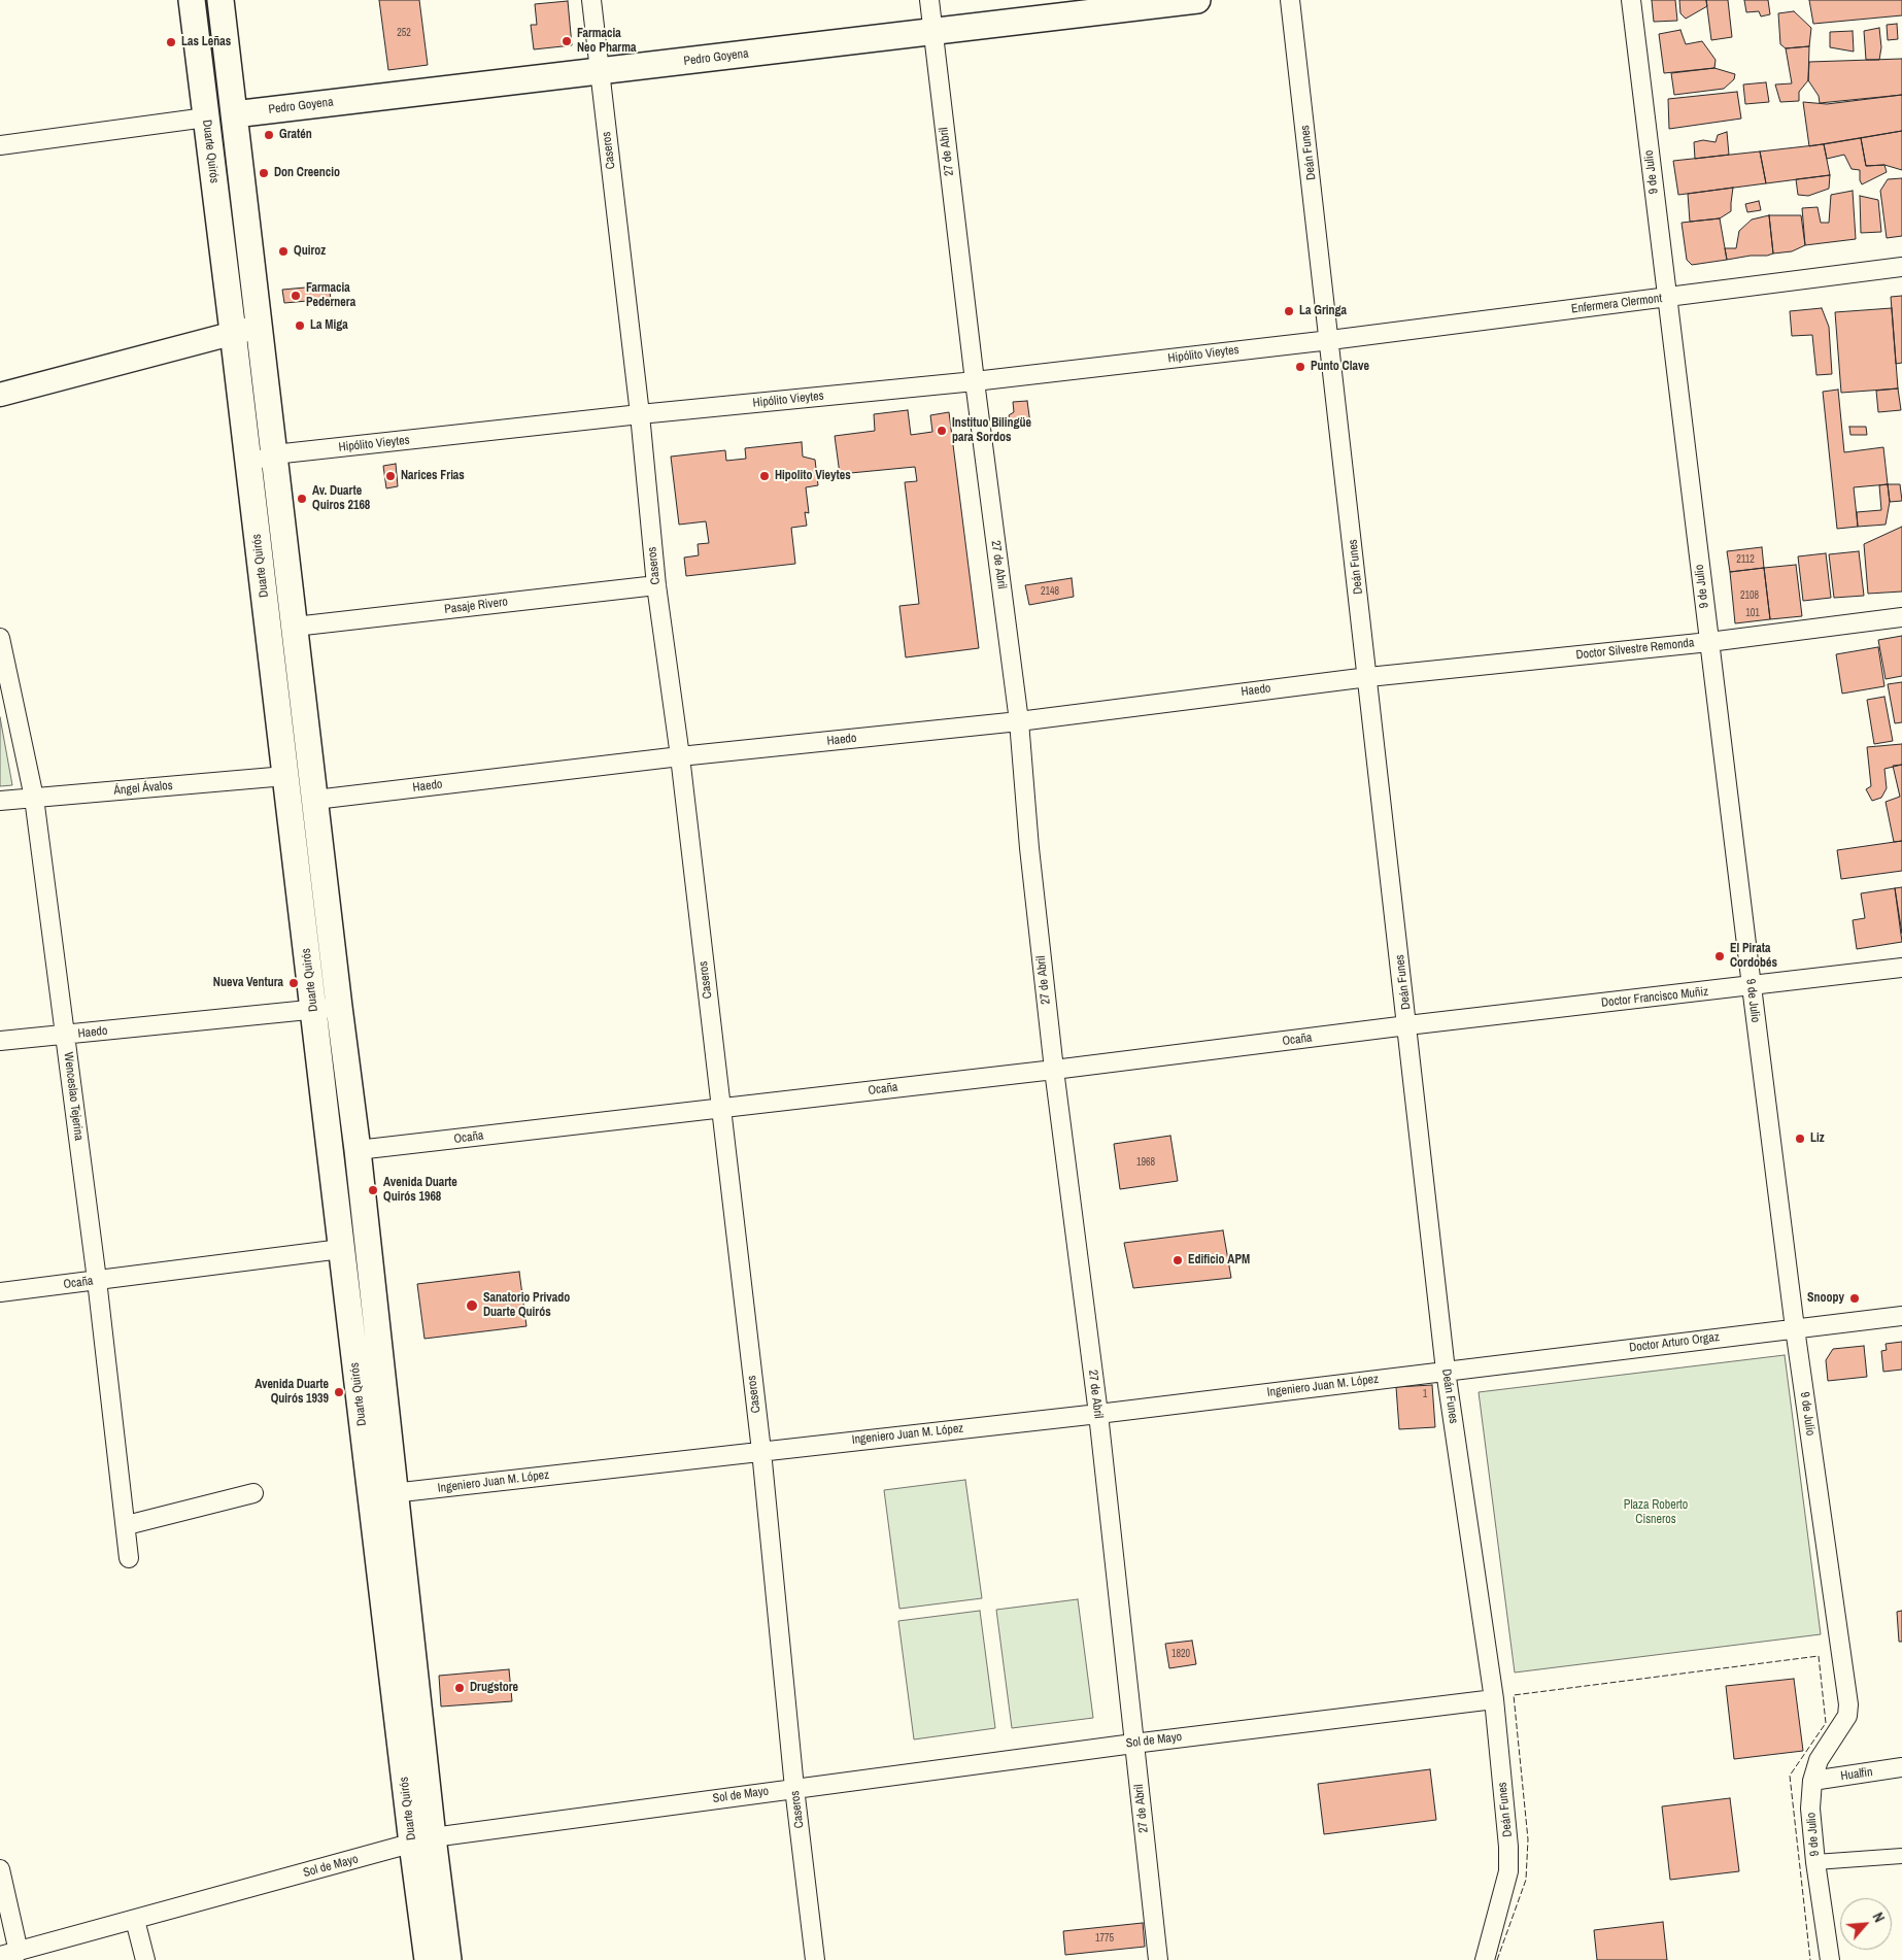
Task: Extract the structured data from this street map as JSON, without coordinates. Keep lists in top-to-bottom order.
{
  "streets": {
    "main road": ["Pedro Goyena", "Duarte Quirós"],
    "street": [
      "Caseros",
      "27 de Abril",
      "Deán Funes",
      "9 de Julio",
      "Enfermera Clermont",
      "Hipólito Vieytes",
      "Pasaje Rivero",
      "Doctor Silvestre Remonda",
      "Haedo",
      "Ángel Ávalos",
      "Doctor Francisco Muñiz",
      "Ocaña",
      "Wenceslao Tejerina",
      "Doctor Arturo Orgaz",
      "Ingeniero Juan M. López",
      "Sol de Mayo",
      "Hualfin"
    ]
  },
  "crossings": [
    ["Pedro Goyena", "Caseros"],
    ["Pedro Goyena", "Duarte Quirós"],
    ["Pedro Goyena", "27 de Abril"],
    ["Caseros", "Hipólito Vieytes"],
    ["Caseros", "Pasaje Rivero"],
    ["Caseros", "Haedo"],
    ["Caseros", "Ocaña"],
    ["Caseros", "Ingeniero Juan M. López"],
    ["Caseros", "Sol de Mayo"],
    ["Duarte Quirós", "Hipólito Vieytes"],
    ["Duarte Quirós", "Pasaje Rivero"],
    ["Duarte Quirós", "Haedo"],
    ["Duarte Quirós", "Ángel Ávalos"],
    ["Duarte Quirós", "Ocaña"],
    ["Duarte Quirós", "Ingeniero Juan M. López"],
    ["Duarte Quirós", "Sol de Mayo"],
    ["27 de Abril", "Hipólito Vieytes"],
    ["27 de Abril", "Haedo"],
    ["27 de Abril", "Ocaña"],
    ["27 de Abril", "Ingeniero Juan M. López"],
    ["27 de Abril", "Sol de Mayo"],
    ["Deán Funes", "Enfermera Clermont"],
    ["Deán Funes", "Hipólito Vieytes"],
    ["Deán Funes", "Doctor Silvestre Remonda"],
    ["Deán Funes", "Haedo"],
    ["Deán Funes", "Doctor Francisco Muñiz"],
    ["Deán Funes", "Ocaña"],
    ["Deán Funes", "Doctor Arturo Orgaz"],
    ["Deán Funes", "Ingeniero Juan M. López"],
    ["Deán Funes", "Sol de Mayo"],
    ["9 de Julio", "Enfermera Clermont"],
    ["9 de Julio", "Doctor Silvestre Remonda"],
    ["9 de Julio", "Doctor Francisco Muñiz"],
    ["9 de Julio", "Doctor Arturo Orgaz"],
    ["9 de Julio", "Hualfin"],
    ["Enfermera Clermont", "Hipólito Vieytes"],
    ["Doctor Silvestre Remonda", "Haedo"],
    ["Haedo", "Wenceslao Tejerina"],
    ["Ángel Ávalos", "Wenceslao Tejerina"],
    ["Doctor Francisco Muñiz", "Ocaña"],
    ["Ocaña", "Wenceslao Tejerina"],
    ["Doctor Arturo Orgaz", "Ingeniero Juan M. López"]
  ],
  "parks": ["Plaza Roberto Cisneros"],
  "places": [
    "Farmacia Neo Pharma",
    "Las Leñas",
    "Gratén",
    "Don Creencio",
    "Quiroz",
    "Farmacia Pedernera",
    "La Gringa",
    "La Miga",
    "Punto Clave",
    "Instituo Bilingüe para Sordos",
    "Narices Frias",
    "Hipolito Vieytes",
    "Av. Duarte Quiros 2168",
    "El Pirata Cordobés",
    "Nueva Ventura",
    "Liz",
    "Avenida Duarte Quirós 1968",
    "Edificio APM",
    "Snoopy",
    "Sanatorio Privado Duarte Quirós",
    "Avenida Duarte Quirós 1939",
    "Drugstore"
  ],
  "house_numbers": [
    "252",
    "2112",
    "2148",
    "2108",
    "101",
    "1968",
    "1",
    "1820",
    "1775"
  ],
  "north": "top right"
}
